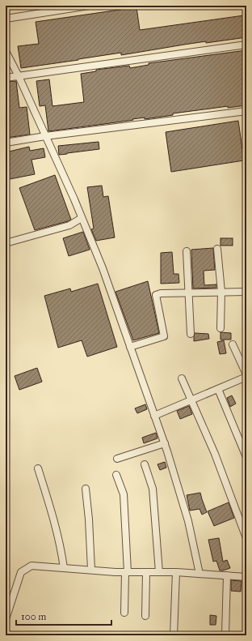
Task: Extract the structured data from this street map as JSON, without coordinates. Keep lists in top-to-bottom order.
{
  "scale_bar": "100 m"
}
